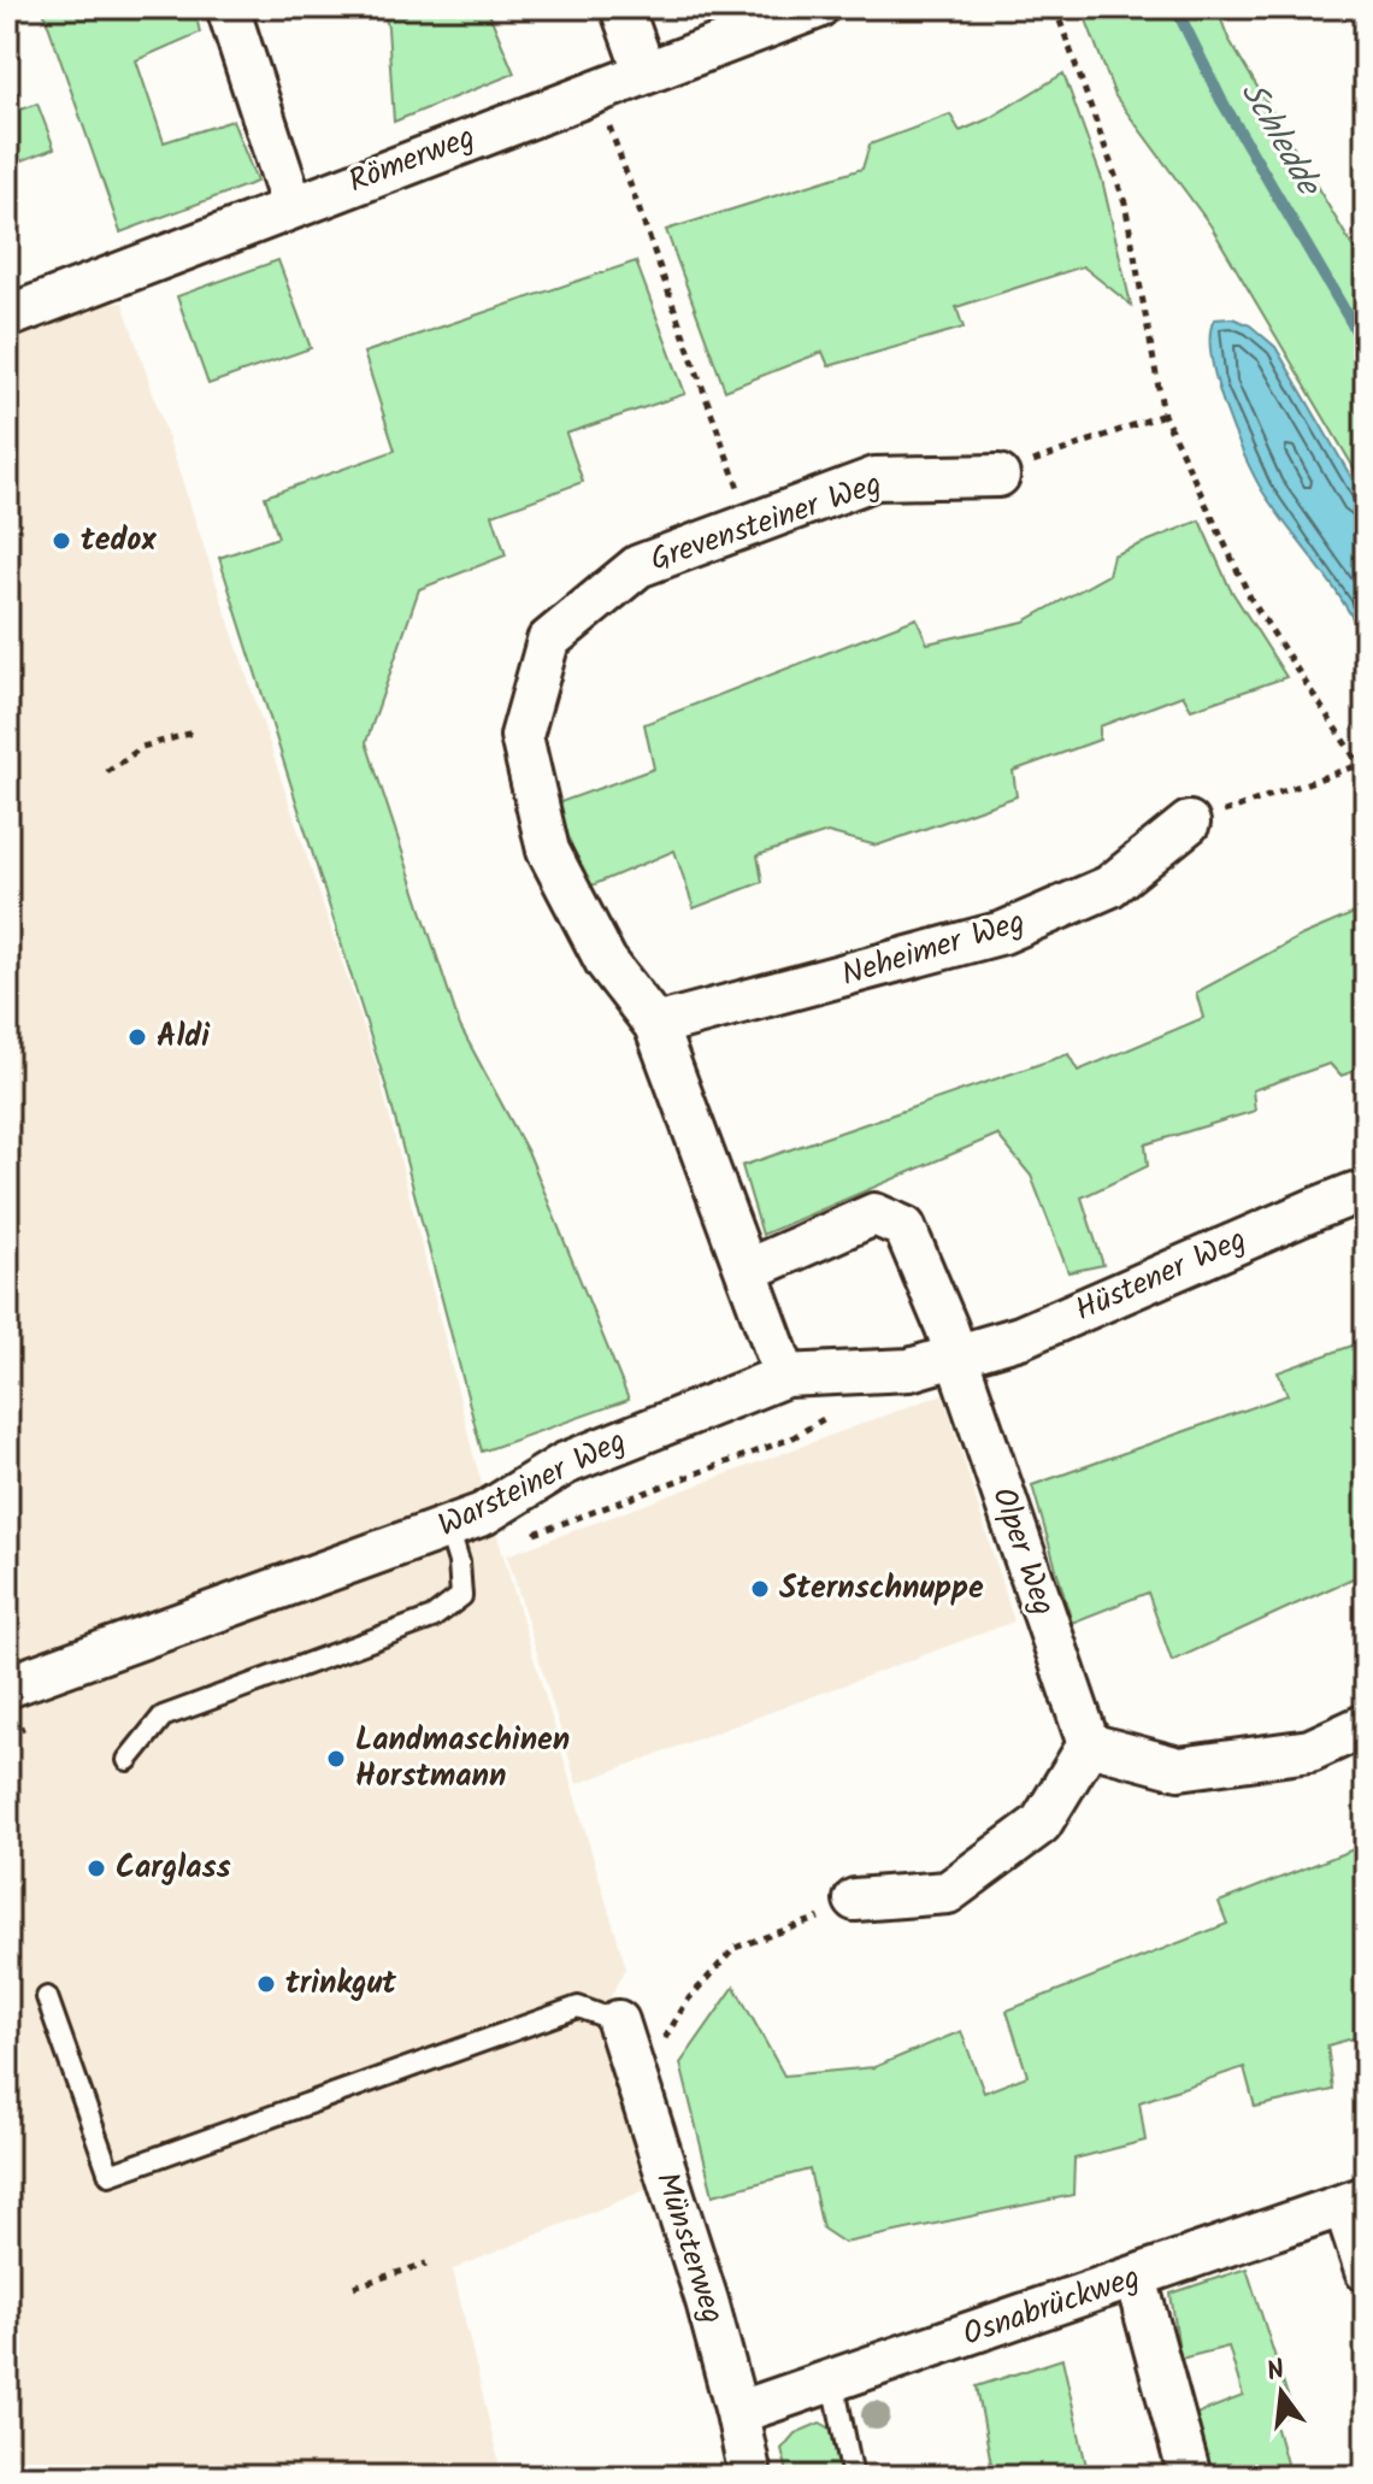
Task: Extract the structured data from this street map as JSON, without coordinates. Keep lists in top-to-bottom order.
{
  "streets": {
    "street": [
      "Römerweg",
      "Grevensteiner Weg",
      "Neheimer Weg",
      "Hüstener Weg",
      "Warsteiner Weg",
      "Olper Weg",
      "Münsterweg",
      "Osnabrückweg"
    ]
  },
  "crossings": [
    ["Grevensteiner Weg", "Neheimer Weg"],
    ["Grevensteiner Weg", "Warsteiner Weg"],
    ["Hüstener Weg", "Warsteiner Weg"],
    ["Hüstener Weg", "Olper Weg"],
    ["Warsteiner Weg", "Olper Weg"],
    ["Münsterweg", "Osnabrückweg"]
  ],
  "water": ["Schledde"],
  "places": [
    "tedox",
    "Aldi",
    "Sternschnuppe",
    "Landmaschinen Horstmann",
    "Carglass",
    "trinkgut"
  ],
  "north": "top"
}
